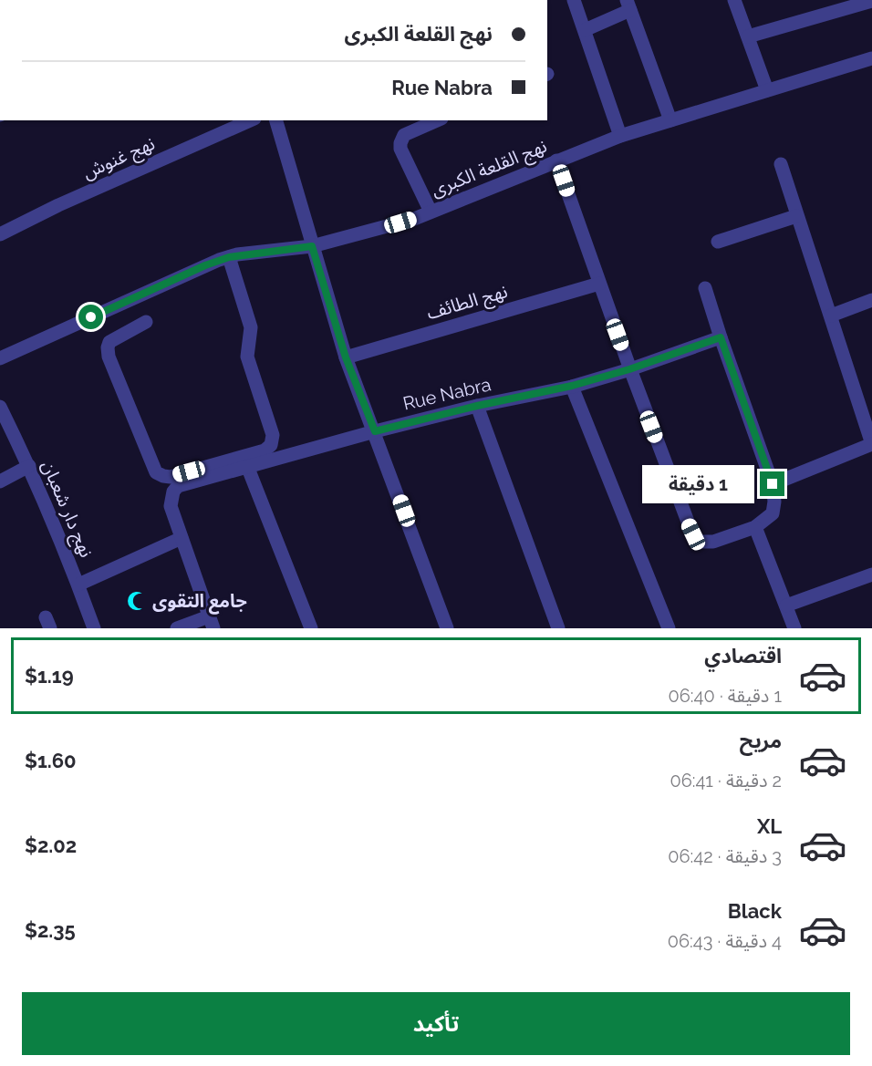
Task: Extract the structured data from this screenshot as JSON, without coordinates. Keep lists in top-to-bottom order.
{
  "streets": {
    "street": [
      "نهج غنوش",
      "نهج القلعة الكبرى",
      "نهج الطائف",
      "Rue Nabra",
      "نهج دار شعبان"
    ]
  },
  "places": {
    "mosque": ["جامع التقوى"]
  },
  "page": {
    "banner": ["نهج القلعة الكبرى", "Rue Nabra"],
    "bubble": "1 دقيقة",
    "list": [
      {
        "name": "اقتصادي",
        "note": "1 دقيقة · 06:40",
        "value": "$1.19"
      },
      {
        "name": "مريح",
        "note": "2 دقيقة · 06:41",
        "value": "$1.60"
      },
      {
        "name": "XL",
        "note": "3 دقيقة · 06:42",
        "value": "$2.02"
      },
      {
        "name": "Black",
        "note": "4 دقيقة · 06:43",
        "value": "$2.35"
      }
    ],
    "buttons": "تأكيد"
  }
}
